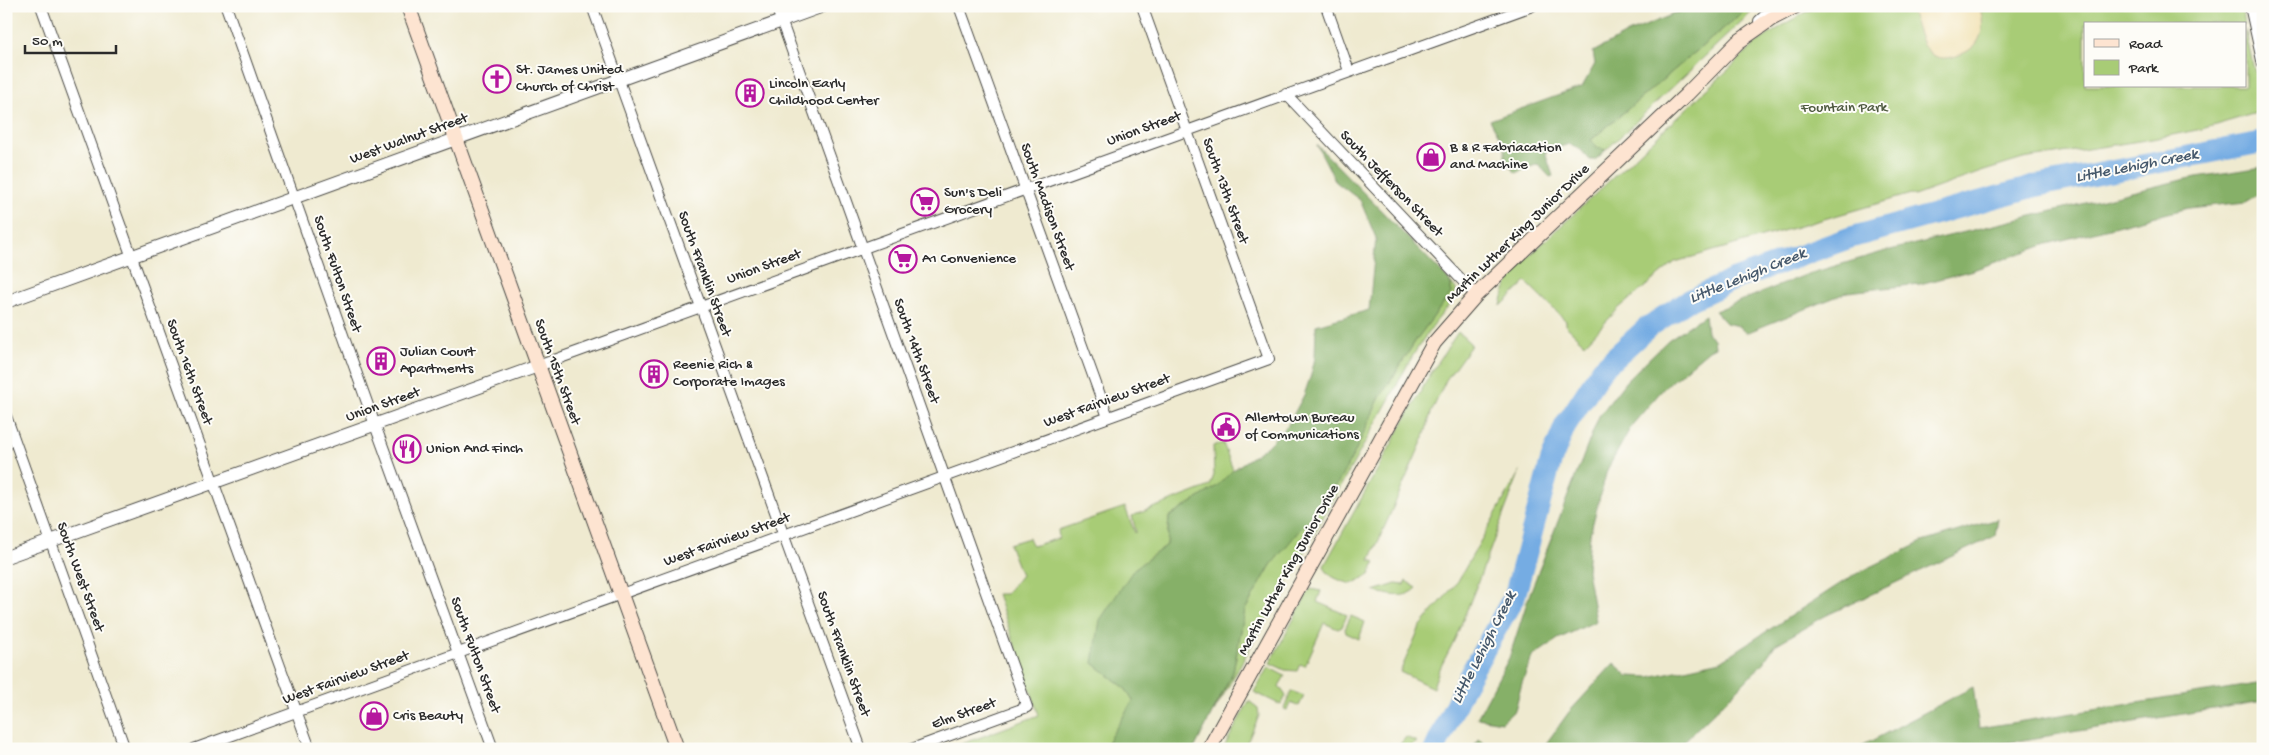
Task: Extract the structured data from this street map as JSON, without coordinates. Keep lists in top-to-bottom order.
{
  "streets": {
    "main road": ["Martin Luther King Junior Drive", "South 15th Street"],
    "street": [
      "Union Street",
      "West Walnut Street",
      "South Jefferson Street",
      "South 13th Street",
      "South Madison Street",
      "South Fulton Street",
      "South Franklin Street",
      "South 14th Street",
      "South 16th Street",
      "West Fairview Street",
      "South West Street",
      "Elm Street"
    ]
  },
  "crossings": [
    ["Union Street", "South Jefferson Street"],
    ["Union Street", "South 13th Street"],
    ["Union Street", "South Madison Street"],
    ["Union Street", "South Fulton Street"],
    ["Union Street", "South Franklin Street"],
    ["Union Street", "South 14th Street"],
    ["Union Street", "South 16th Street"],
    ["Union Street", "South 15th Street"],
    ["Union Street", "South West Street"],
    ["West Walnut Street", "South Fulton Street"],
    ["West Walnut Street", "South Franklin Street"],
    ["West Walnut Street", "South 14th Street"],
    ["West Walnut Street", "South 16th Street"],
    ["West Walnut Street", "South 15th Street"],
    ["South Jefferson Street", "Martin Luther King Junior Drive"],
    ["South 13th Street", "West Fairview Street"],
    ["South Madison Street", "West Fairview Street"],
    ["South Fulton Street", "West Fairview Street"],
    ["South Franklin Street", "West Fairview Street"],
    ["South 14th Street", "West Fairview Street"],
    ["South 14th Street", "Elm Street"],
    ["South 16th Street", "West Fairview Street"],
    ["South 15th Street", "West Fairview Street"]
  ],
  "water": ["Little Lehigh Creek"],
  "parks": ["Fountain Park"],
  "places": {
    "church": ["St. James United Church of Christ"],
    "building": ["Lincoln Early Childhood Center", "Julian Court Apartments", "Reenie Rich & Corporate Images"],
    "shop": ["B & R Fabriacation and Machine", "Cris Beauty"],
    "supermarket": ["Sun's Deli Grocery", "A1 Convenience"],
    "public building": ["Allentown Bureau of Communications"],
    "restaurant": ["Union And Finch"]
  },
  "legend": ["Road", "Park"],
  "scale_bar": "50 m"
}
